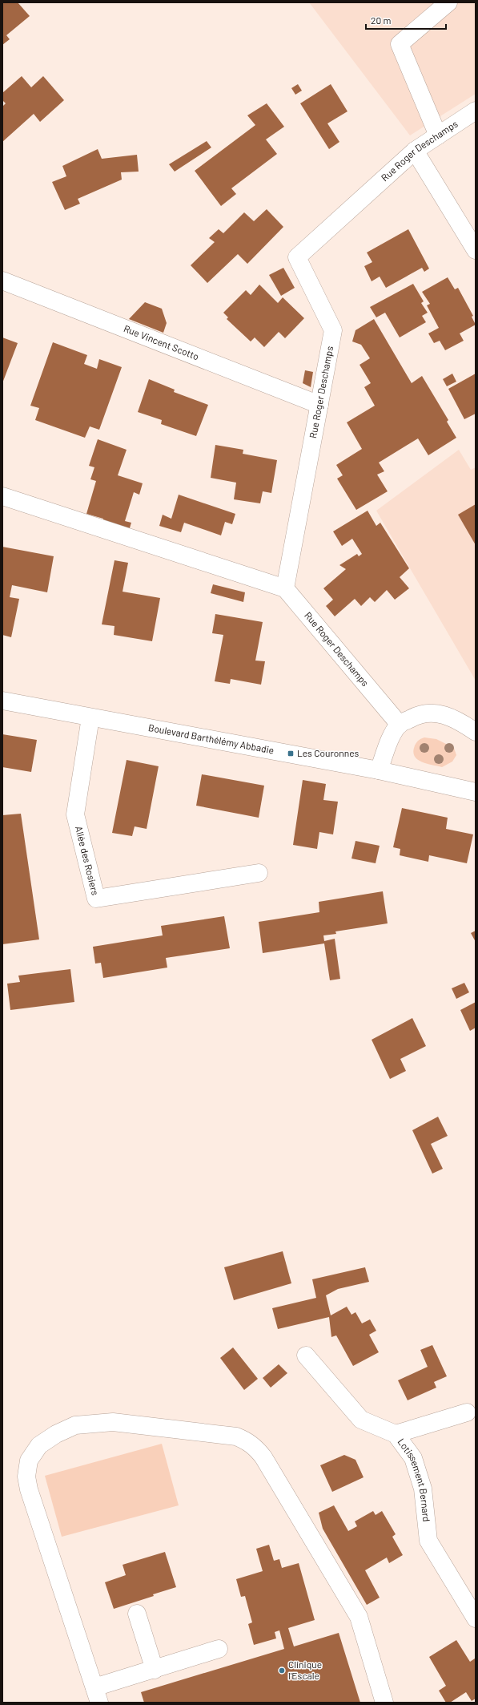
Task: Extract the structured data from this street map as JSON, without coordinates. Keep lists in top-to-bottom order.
{
  "streets": {
    "street": [
      "Rue Roger Deschamps",
      "Rue Vincent Scotto",
      "Boulevard Barthélémy Abbadie",
      "Allée des Rosiers",
      "Lotissement Bernard"
    ]
  },
  "crossings": [
    ["Rue Roger Deschamps", "Rue Vincent Scotto"],
    ["Boulevard Barthélémy Abbadie", "Allée des Rosiers"]
  ],
  "places": {
    "transit": ["Les Couronnes"],
    "other": ["Clinique l'Escale"]
  },
  "scale_bar": "20 m"
}
